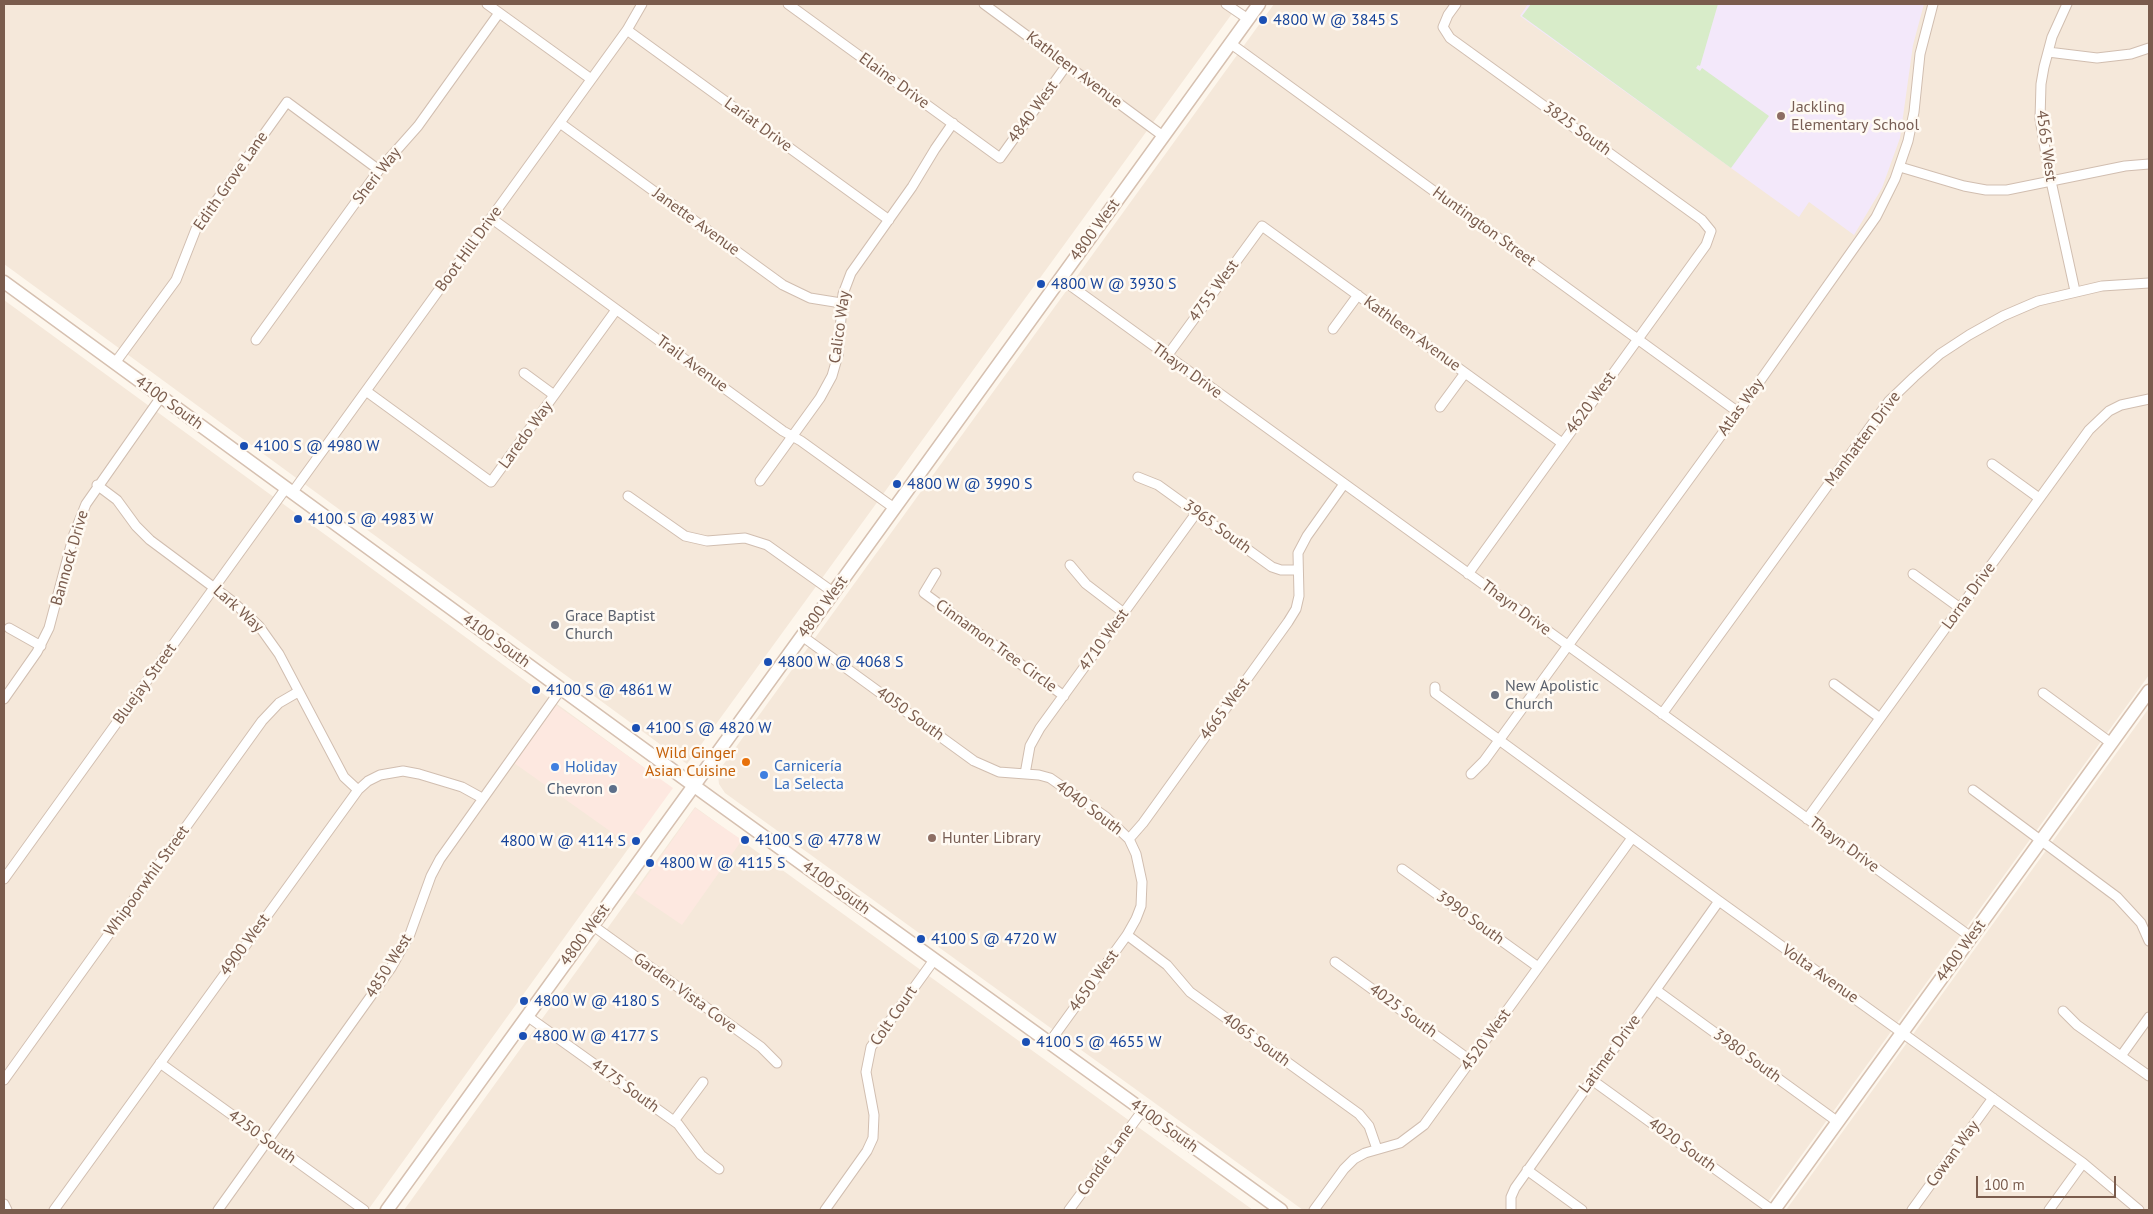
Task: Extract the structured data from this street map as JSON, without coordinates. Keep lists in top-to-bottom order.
{
  "streets": {
    "main road": ["4800 West", "4100 South", "4400 West"],
    "street": [
      "Kathleen Avenue",
      "Elaine Drive",
      "4840 West",
      "Lariat Drive",
      "3825 South",
      "4565 West",
      "Sheri Way",
      "Edith Grove Lane",
      "Janette Avenue",
      "Huntington Street",
      "Boot Hill Drive",
      "4755 West",
      "Calico Way",
      "Trail Avenue",
      "Thayn Drive",
      "4620 West",
      "Atlas Way",
      "Laredo Way",
      "Manhatten Drive",
      "3965 South",
      "Bannock Drive",
      "Lorna Drive",
      "Lark Way",
      "4710 West",
      "Cinnamon Tree Circle",
      "Bluejay Street",
      "4665 West",
      "4050 South",
      "4040 South",
      "Whipoorwhil Street",
      "3990 South",
      "4900 West",
      "4850 West",
      "Volta Avenue",
      "4650 West",
      "Garden Vista Cove",
      "4025 South",
      "Colt Court",
      "4065 South",
      "4520 West",
      "Latimer Drive",
      "3980 South",
      "4175 South",
      "4250 South",
      "4020 South",
      "Cowan Way",
      "Condie Lane"
    ]
  },
  "crossings": [
    ["Kathleen Avenue", "4840 West"],
    ["Kathleen Avenue", "4800 West"],
    ["Kathleen Avenue", "4755 West"],
    ["Kathleen Avenue", "4620 West"],
    ["Elaine Drive", "4840 West"],
    ["Elaine Drive", "Calico Way"],
    ["Lariat Drive", "Boot Hill Drive"],
    ["Lariat Drive", "Calico Way"],
    ["3825 South", "4620 West"],
    ["4565 West", "Manhatten Drive"],
    ["Sheri Way", "Edith Grove Lane"],
    ["Edith Grove Lane", "4100 South"],
    ["Janette Avenue", "Boot Hill Drive"],
    ["Janette Avenue", "Calico Way"],
    ["Huntington Street", "4800 West"],
    ["Huntington Street", "4620 West"],
    ["Huntington Street", "Atlas Way"],
    ["4800 West", "Trail Avenue"],
    ["4800 West", "Thayn Drive"],
    ["4800 West", "4100 South"],
    ["4800 West", "4050 South"],
    ["4800 West", "Garden Vista Cove"],
    ["4800 West", "4175 South"],
    ["Boot Hill Drive", "Trail Avenue"],
    ["Boot Hill Drive", "4100 South"],
    ["Boot Hill Drive", "Laredo Way"],
    ["Boot Hill Drive", "Bluejay Street"],
    ["4755 West", "Thayn Drive"],
    ["Calico Way", "Trail Avenue"],
    ["Trail Avenue", "Laredo Way"],
    ["Thayn Drive", "4620 West"],
    ["Thayn Drive", "Atlas Way"],
    ["Thayn Drive", "Manhatten Drive"],
    ["Thayn Drive", "Lorna Drive"],
    ["Thayn Drive", "4665 West"],
    ["Thayn Drive", "4400 West"],
    ["4100 South", "Bannock Drive"],
    ["4100 South", "Bluejay Street"],
    ["4100 South", "4850 West"],
    ["4100 South", "4650 West"],
    ["4100 South", "Colt Court"],
    ["4100 South", "Condie Lane"],
    ["Atlas Way", "Volta Avenue"],
    ["3965 South", "4710 West"],
    ["3965 South", "4665 West"],
    ["Bannock Drive", "Lark Way"],
    ["Lark Way", "Bluejay Street"],
    ["Lark Way", "Whipoorwhil Street"],
    ["Lark Way", "4900 West"],
    ["4710 West", "Cinnamon Tree Circle"],
    ["4710 West", "4050 South"],
    ["4710 West", "4040 South"],
    ["4665 West", "4040 South"],
    ["4050 South", "4040 South"],
    ["4040 South", "4650 West"],
    ["3990 South", "4520 West"],
    ["4900 West", "4850 West"],
    ["4900 West", "4250 South"],
    ["4400 West", "Volta Avenue"],
    ["4400 West", "3980 South"],
    ["4400 West", "4020 South"],
    ["4850 West", "4250 South"],
    ["Volta Avenue", "4520 West"],
    ["Volta Avenue", "Latimer Drive"],
    ["Volta Avenue", "Cowan Way"],
    ["4650 West", "4065 South"],
    ["4025 South", "4520 West"],
    ["4065 South", "4520 West"],
    ["Latimer Drive", "3980 South"],
    ["Latimer Drive", "4020 South"]
  ],
  "places": [
    "4800 W @ 3845 S",
    "Jackling Elementary School",
    "4800 W @ 3930 S",
    "4100 S @ 4980 W",
    "4800 W @ 3990 S",
    "4100 S @ 4983 W",
    "Grace Baptist Church",
    "4800 W @ 4068 S",
    "4100 S @ 4861 W",
    "New Apolistic Church",
    "4100 S @ 4820 W",
    "Wild Ginger Asian Cuisine",
    "Holiday",
    "Carnicería La Selecta",
    "Chevron",
    "Hunter Library",
    "4100 S @ 4778 W",
    "4800 W @ 4114 S",
    "4800 W @ 4115 S",
    "4100 S @ 4720 W",
    "4800 W @ 4180 S",
    "4800 W @ 4177 S",
    "4100 S @ 4655 W"
  ],
  "scale_bar": "100 m"
}
